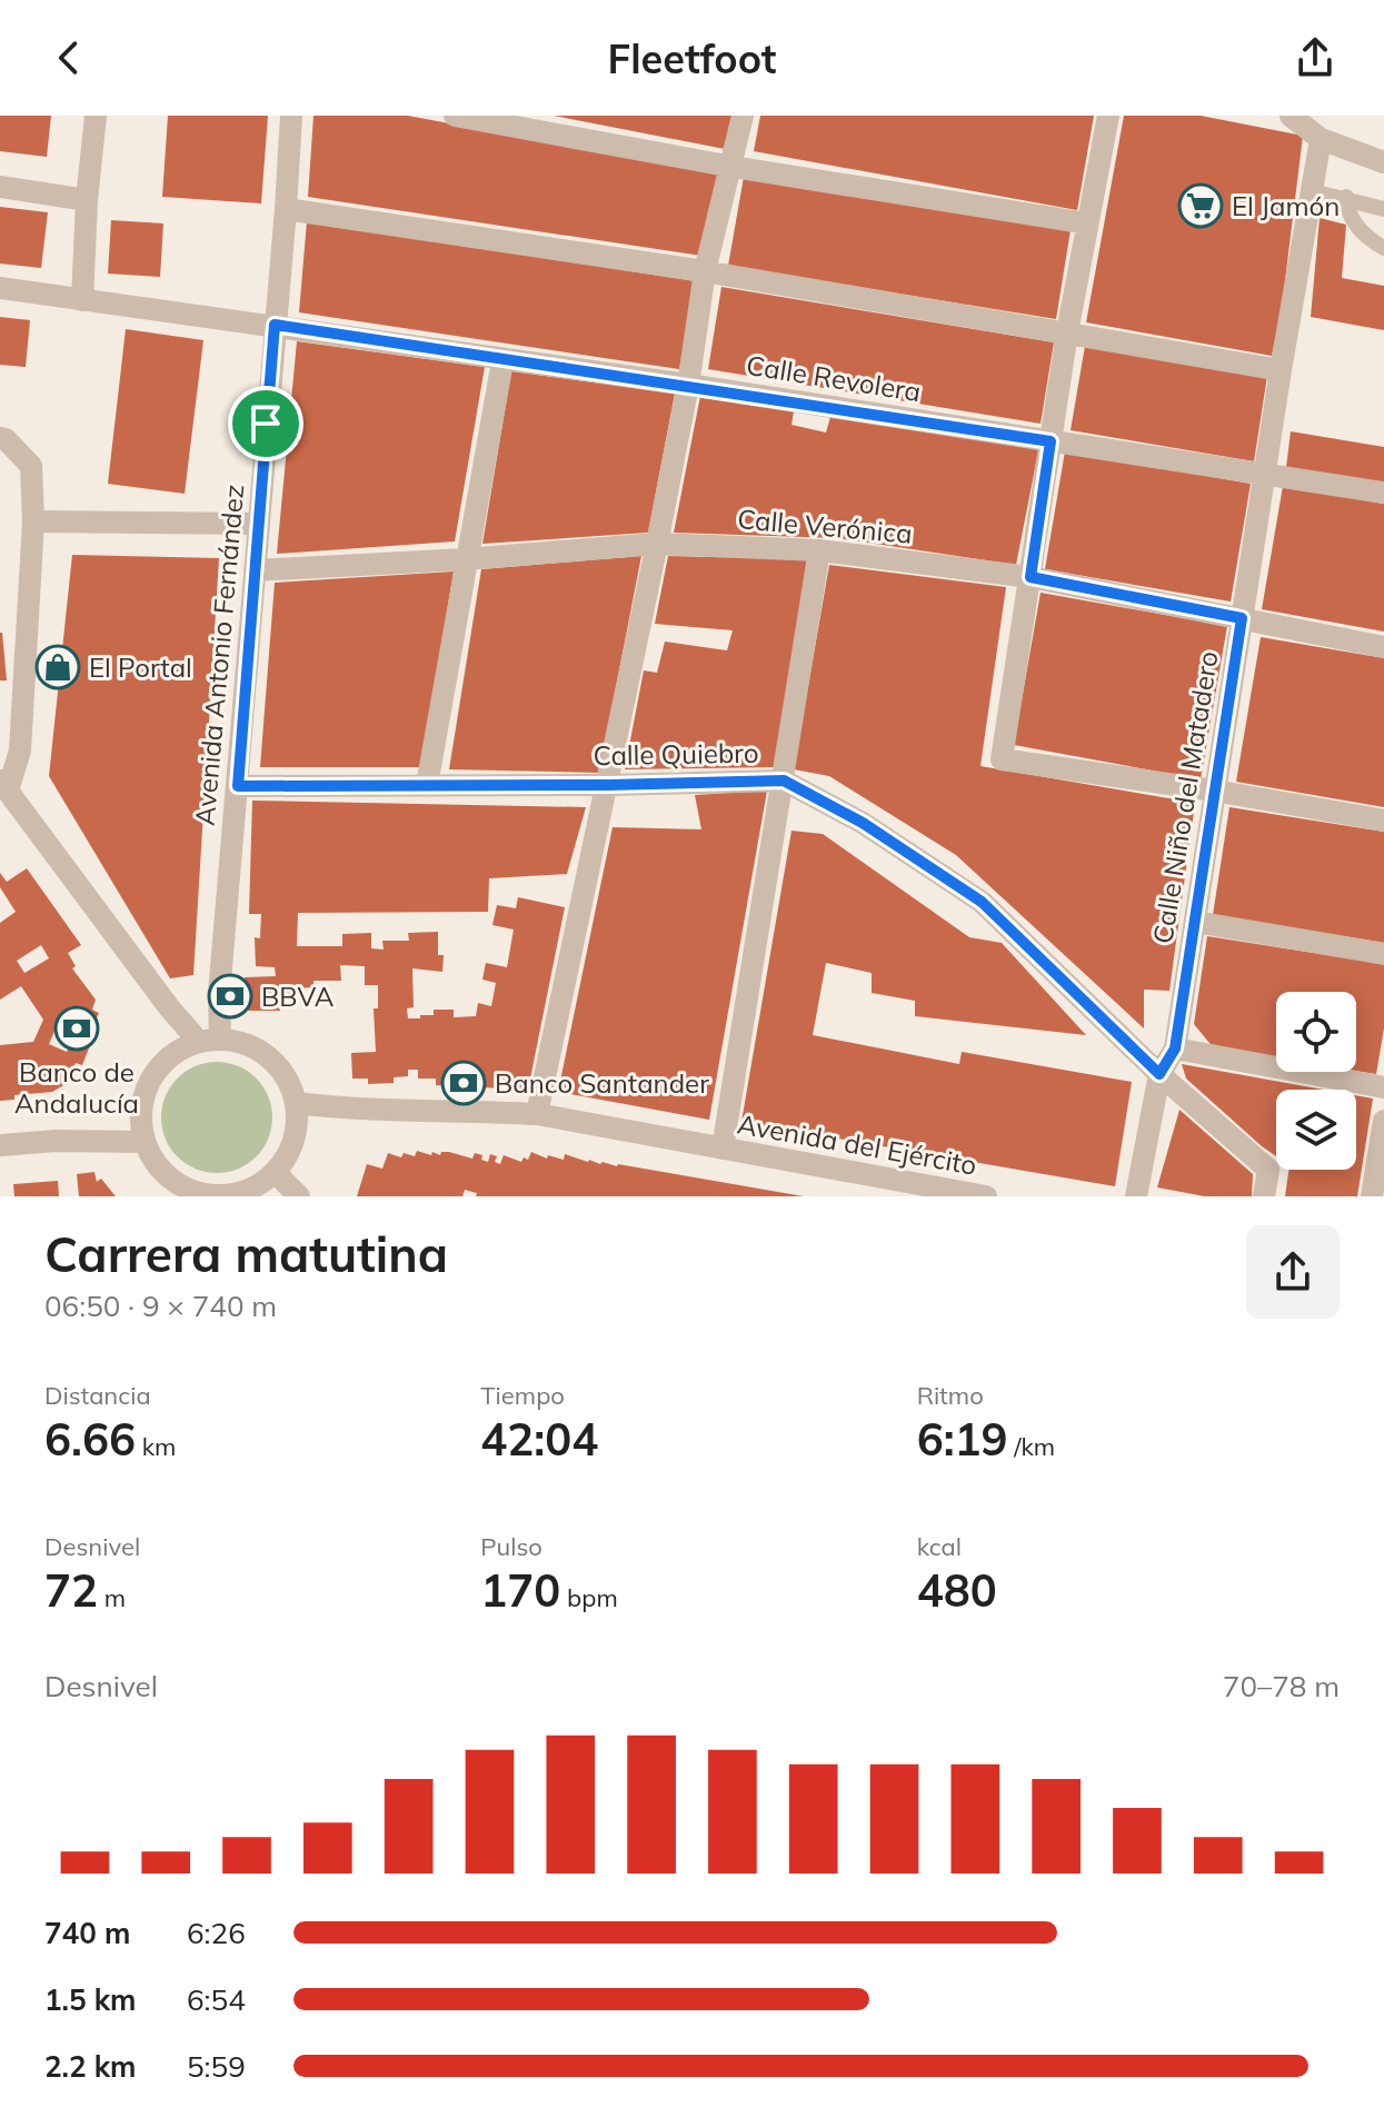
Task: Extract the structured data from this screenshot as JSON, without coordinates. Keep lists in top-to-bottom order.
{
  "streets": {
    "street": [
      "Calle Revolera",
      "Calle Verónica",
      "Avenida Antonio Fernández",
      "Calle Quiebro",
      "Calle Niño del Matadero",
      "Avenida del Ejército"
    ]
  },
  "crossings": [
    ["Calle Revolera", "Avenida Antonio Fernández"],
    ["Calle Revolera", "Calle Niño del Matadero"],
    ["Calle Verónica", "Avenida Antonio Fernández"],
    ["Calle Verónica", "Calle Niño del Matadero"],
    ["Avenida Antonio Fernández", "Calle Quiebro"],
    ["Avenida Antonio Fernández", "Avenida del Ejército"],
    ["Calle Quiebro", "Calle Niño del Matadero"]
  ],
  "places": {
    "supermarket": ["El Jamón"],
    "shop": ["El Portal"],
    "bank": ["BBVA", "Banco de Andalucía", "Banco Santander"]
  },
  "page": {
    "header": "Fleetfoot",
    "heading": ["Carrera matutina", "06:50 · 9 × 740 m"],
    "stats": [
      ["Distancia", "6.66 km"],
      ["Tiempo", "42:04"],
      ["Ritmo", "6:19 /km"],
      ["Desnivel", "72 m"],
      ["Pulso", "170 bpm"],
      ["kcal", "480"]
    ],
    "chart": ["Desnivel", "70–78 m"],
    "list": [
      {
        "name": "740 m",
        "note": "6:26"
      },
      {
        "name": "1.5 km",
        "note": "6:54"
      },
      {
        "name": "2.2 km",
        "note": "5:59"
      }
    ]
  }
}
